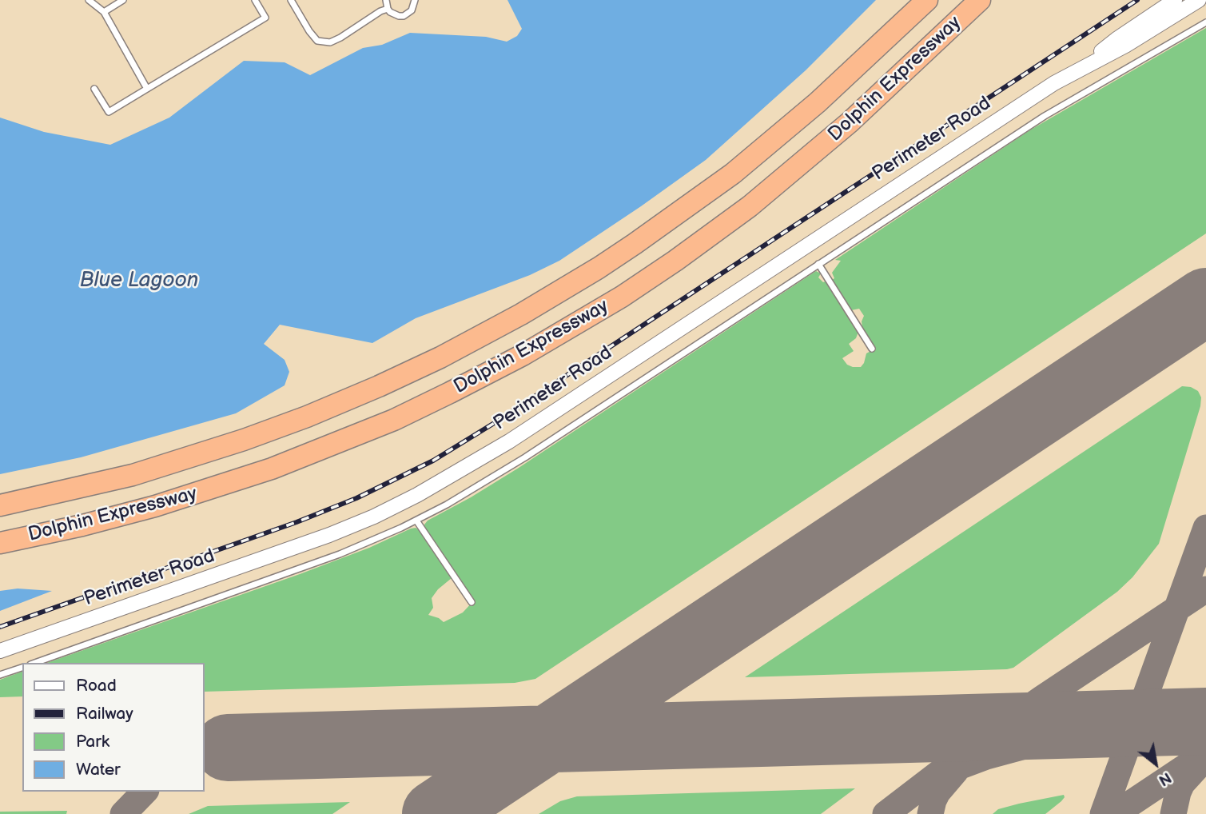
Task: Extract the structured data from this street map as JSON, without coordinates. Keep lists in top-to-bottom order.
{
  "streets": {
    "highway": ["Dolphin Expressway"],
    "street": ["Perimeter Road"]
  },
  "water": ["Blue Lagoon"],
  "legend": [
    "Road",
    "Railway",
    "Park",
    "Water"
  ],
  "north": "bottom right"
}
